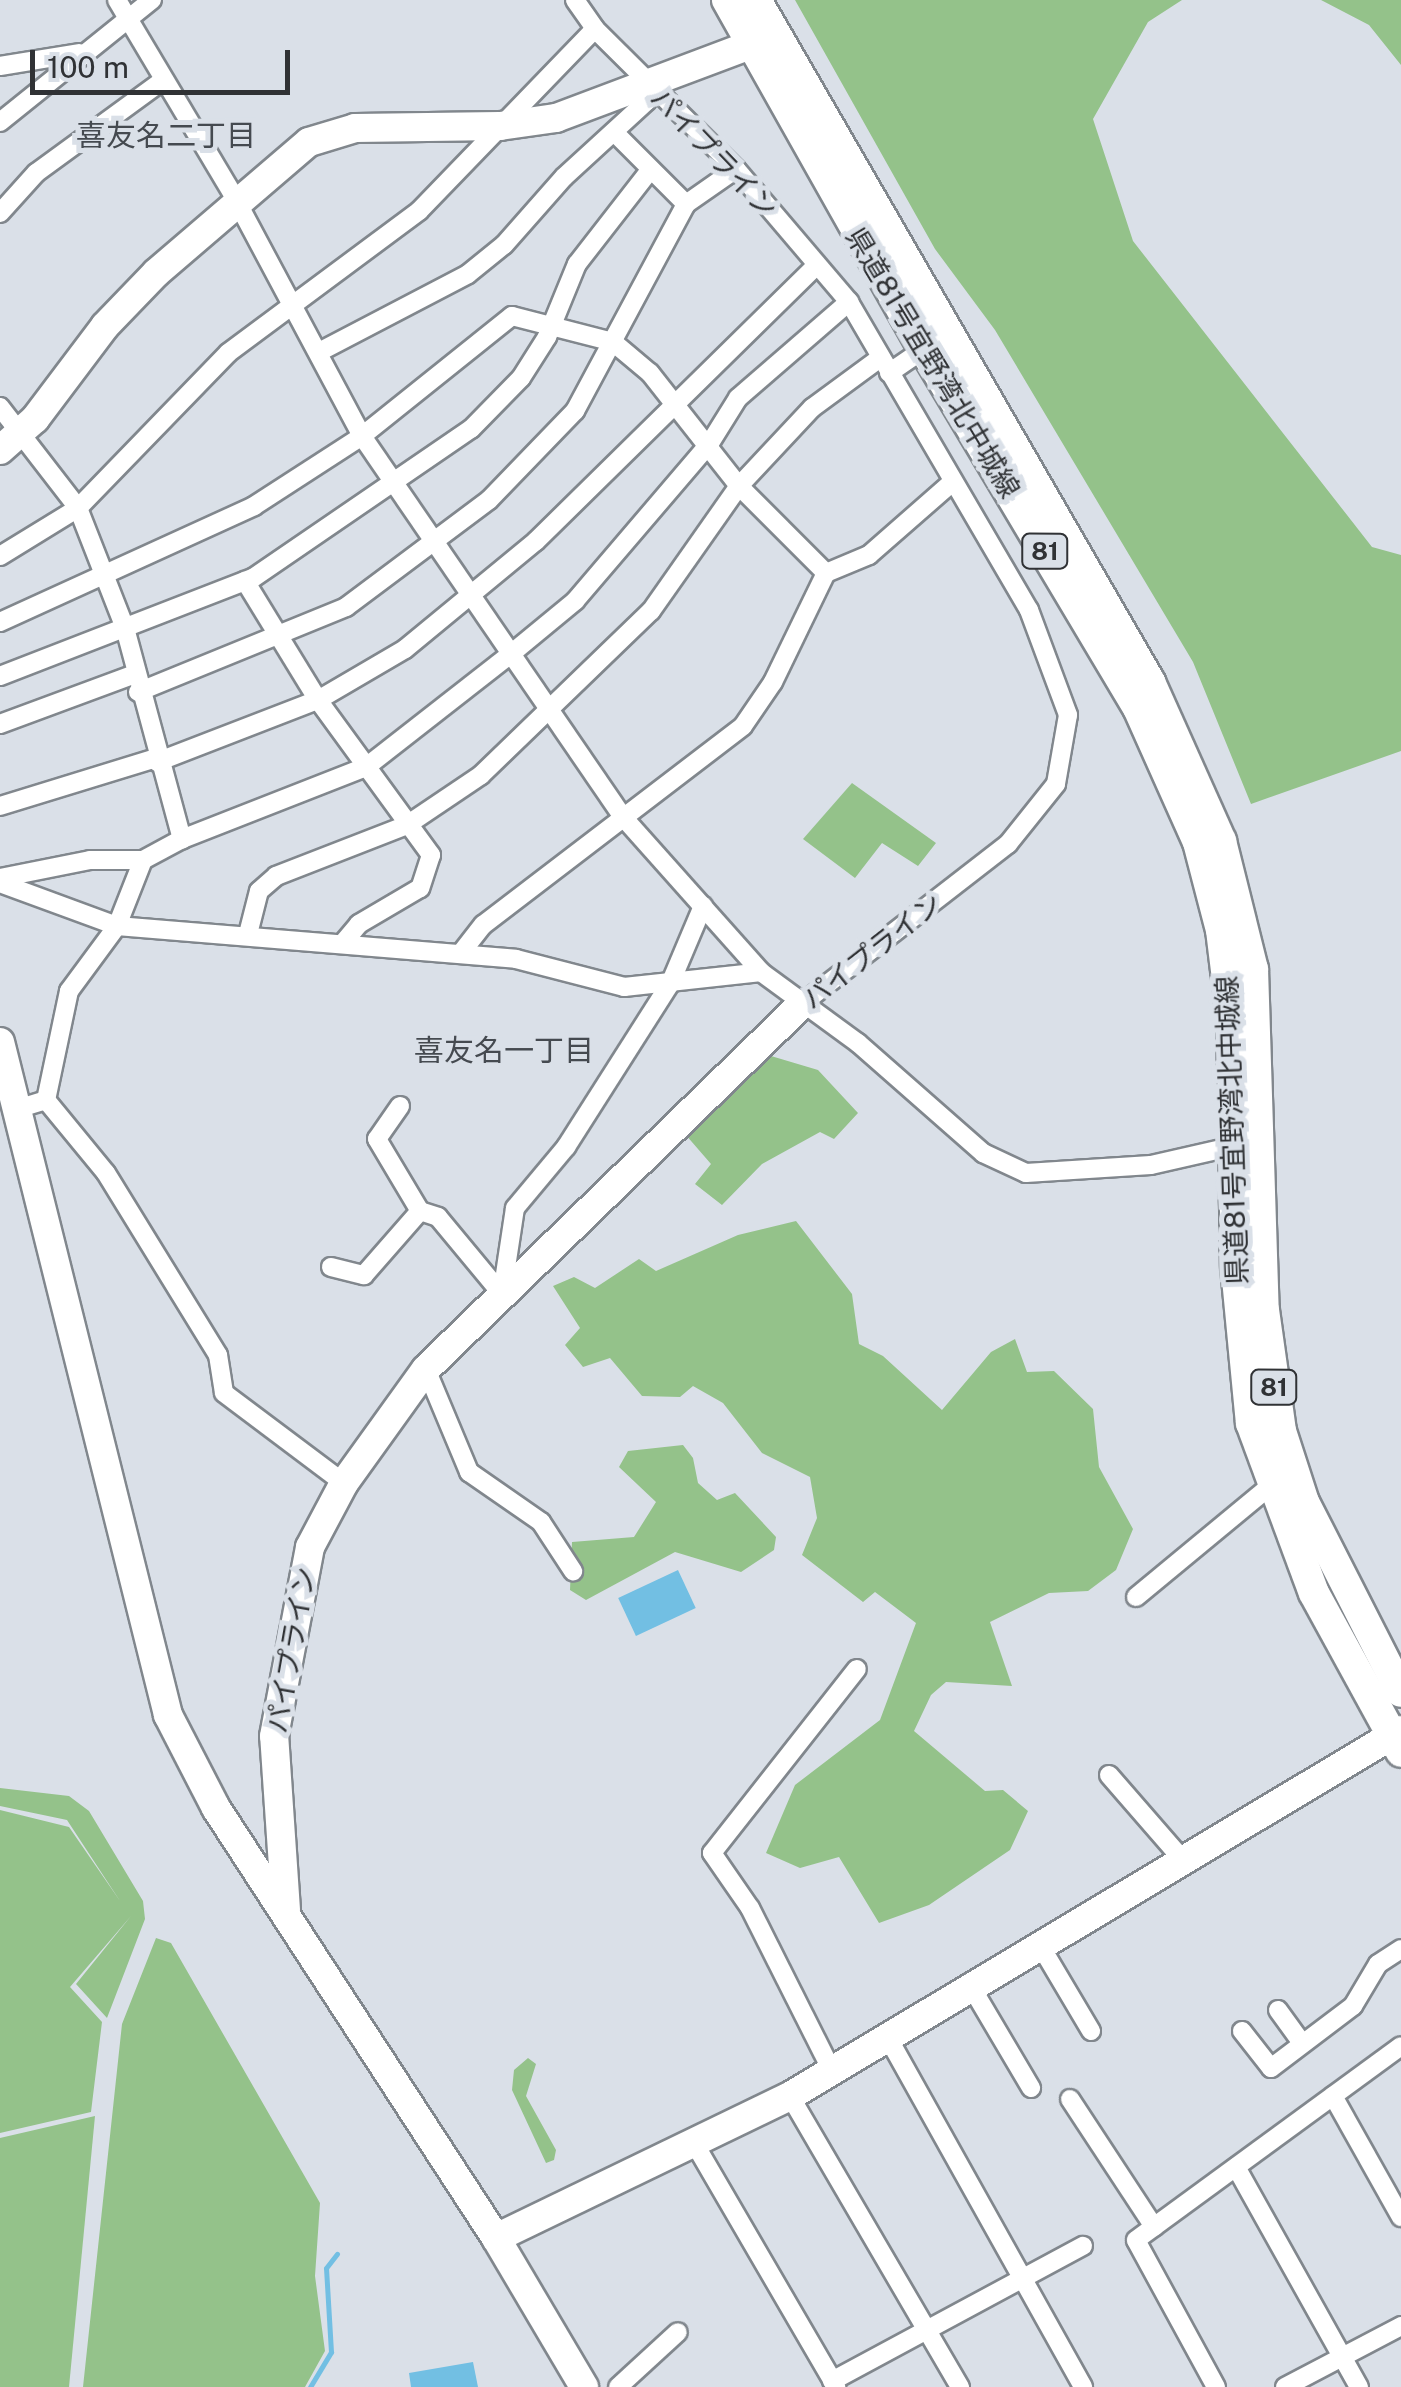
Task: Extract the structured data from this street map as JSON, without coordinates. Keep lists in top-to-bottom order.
{
  "streets": {
    "main road": ["県道81号宜野湾北中城線", "81"],
    "street": ["パイプライン"]
  },
  "districts": ["喜友名二丁目", "喜友名一丁目"],
  "scale_bar": "100 m"
}
